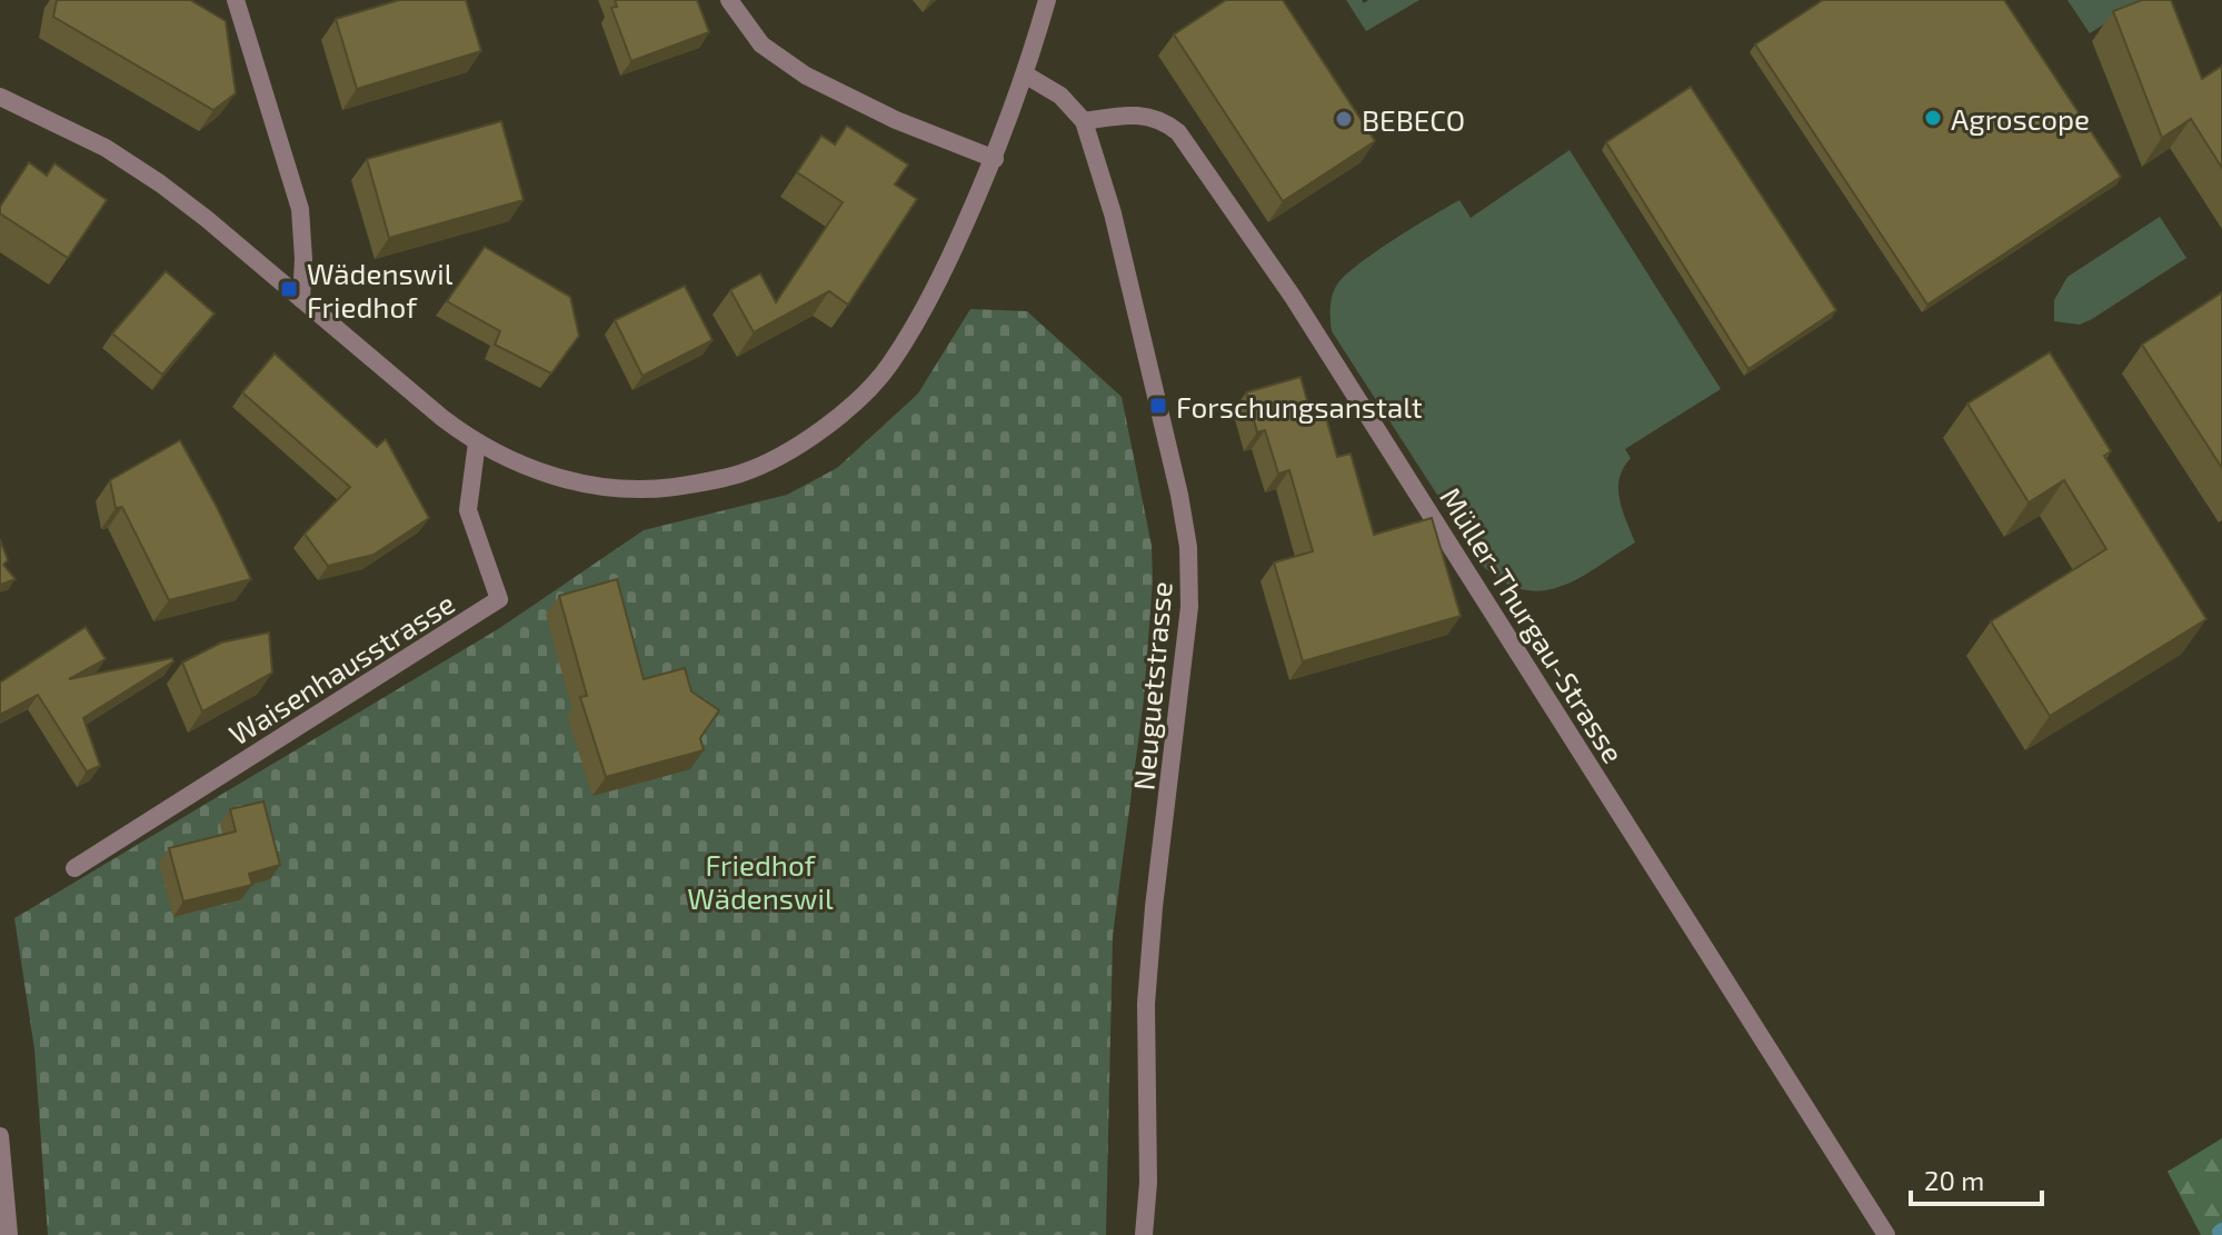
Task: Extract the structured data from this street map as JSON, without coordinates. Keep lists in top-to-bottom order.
{
  "streets": {
    "street": ["Müller-Thurgau-Strasse", "Waisenhausstrasse", "Neuguetstrasse"]
  },
  "crossings": [
    ["Müller-Thurgau-Strasse", "Neuguetstrasse"]
  ],
  "parks": ["Friedhof Wädenswil"],
  "places": {
    "other": ["Agroscope", "BEBECO"],
    "transit": ["Wädenswil Friedhof", "Forschungsanstalt"]
  },
  "scale_bar": "20 m"
}
